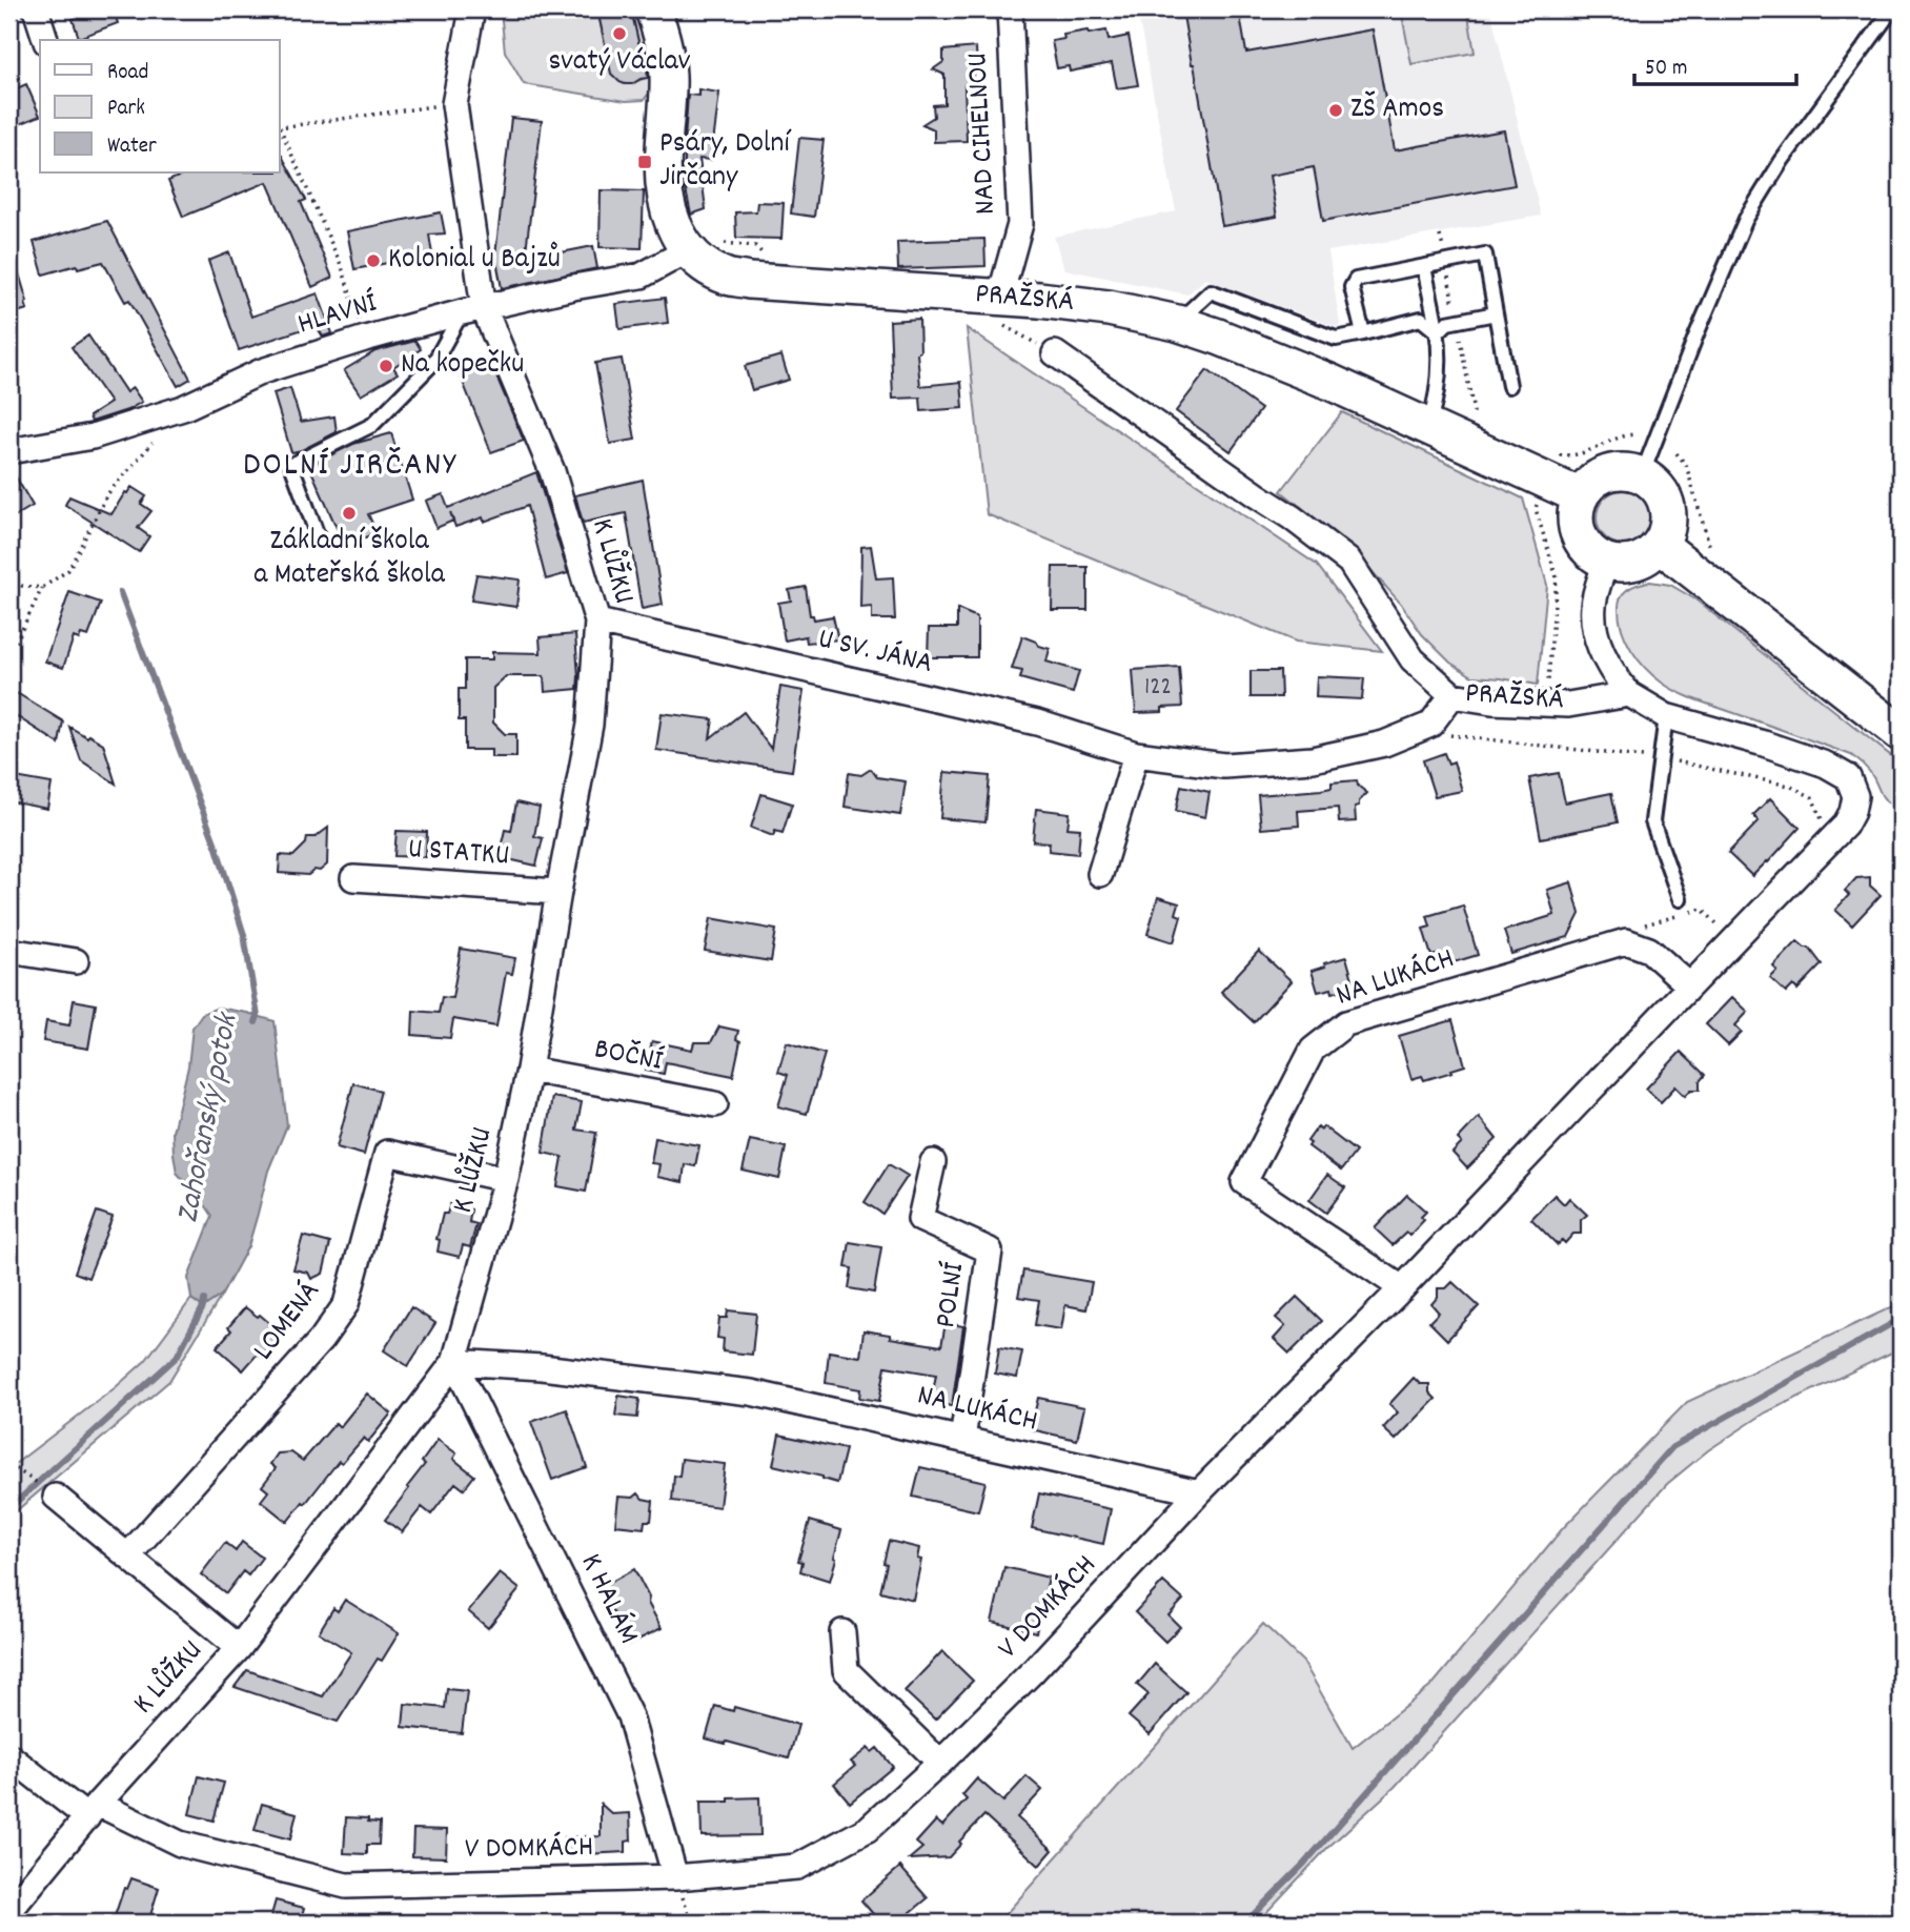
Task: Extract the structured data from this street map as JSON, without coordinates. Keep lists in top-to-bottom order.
{
  "streets": {
    "main road": ["PRAŽSKÁ"],
    "street": [
      "NAD CIHELNOU",
      "HLAVNÍ",
      "K LŮŽKU",
      "U SV. JÁNA",
      "U STATKU",
      "NA LUKÁCH",
      "BOČNÍ",
      "POLNÍ",
      "LOMENÁ",
      "K HALÁM",
      "V DOMKÁCH"
    ]
  },
  "crossings": [
    ["NAD CIHELNOU", "PRAŽSKÁ"],
    ["PRAŽSKÁ", "HLAVNÍ"],
    ["PRAŽSKÁ", "U SV. JÁNA"],
    ["HLAVNÍ", "K LŮŽKU"],
    ["K LŮŽKU", "U SV. JÁNA"],
    ["K LŮŽKU", "U STATKU"],
    ["K LŮŽKU", "NA LUKÁCH"],
    ["K LŮŽKU", "BOČNÍ"],
    ["K LŮŽKU", "LOMENÁ"],
    ["K LŮŽKU", "K HALÁM"],
    ["K LŮŽKU", "V DOMKÁCH"],
    ["NA LUKÁCH", "POLNÍ"],
    ["NA LUKÁCH", "K HALÁM"],
    ["NA LUKÁCH", "V DOMKÁCH"],
    ["K HALÁM", "V DOMKÁCH"]
  ],
  "districts": ["DOLNÍ JIRČANY"],
  "water": ["Zahořanský potok"],
  "places": {
    "other": [
      "svatý Václav",
      "ZŠ Amos",
      "Kolonial u Bajzů",
      "Na kopečku",
      "Základní škola a Mateřská škola"
    ],
    "transit": ["Psáry, Dolní Jirčany"]
  },
  "house_numbers": ["122"],
  "legend": ["Road", "Park", "Water"],
  "scale_bar": "50 m"
}
